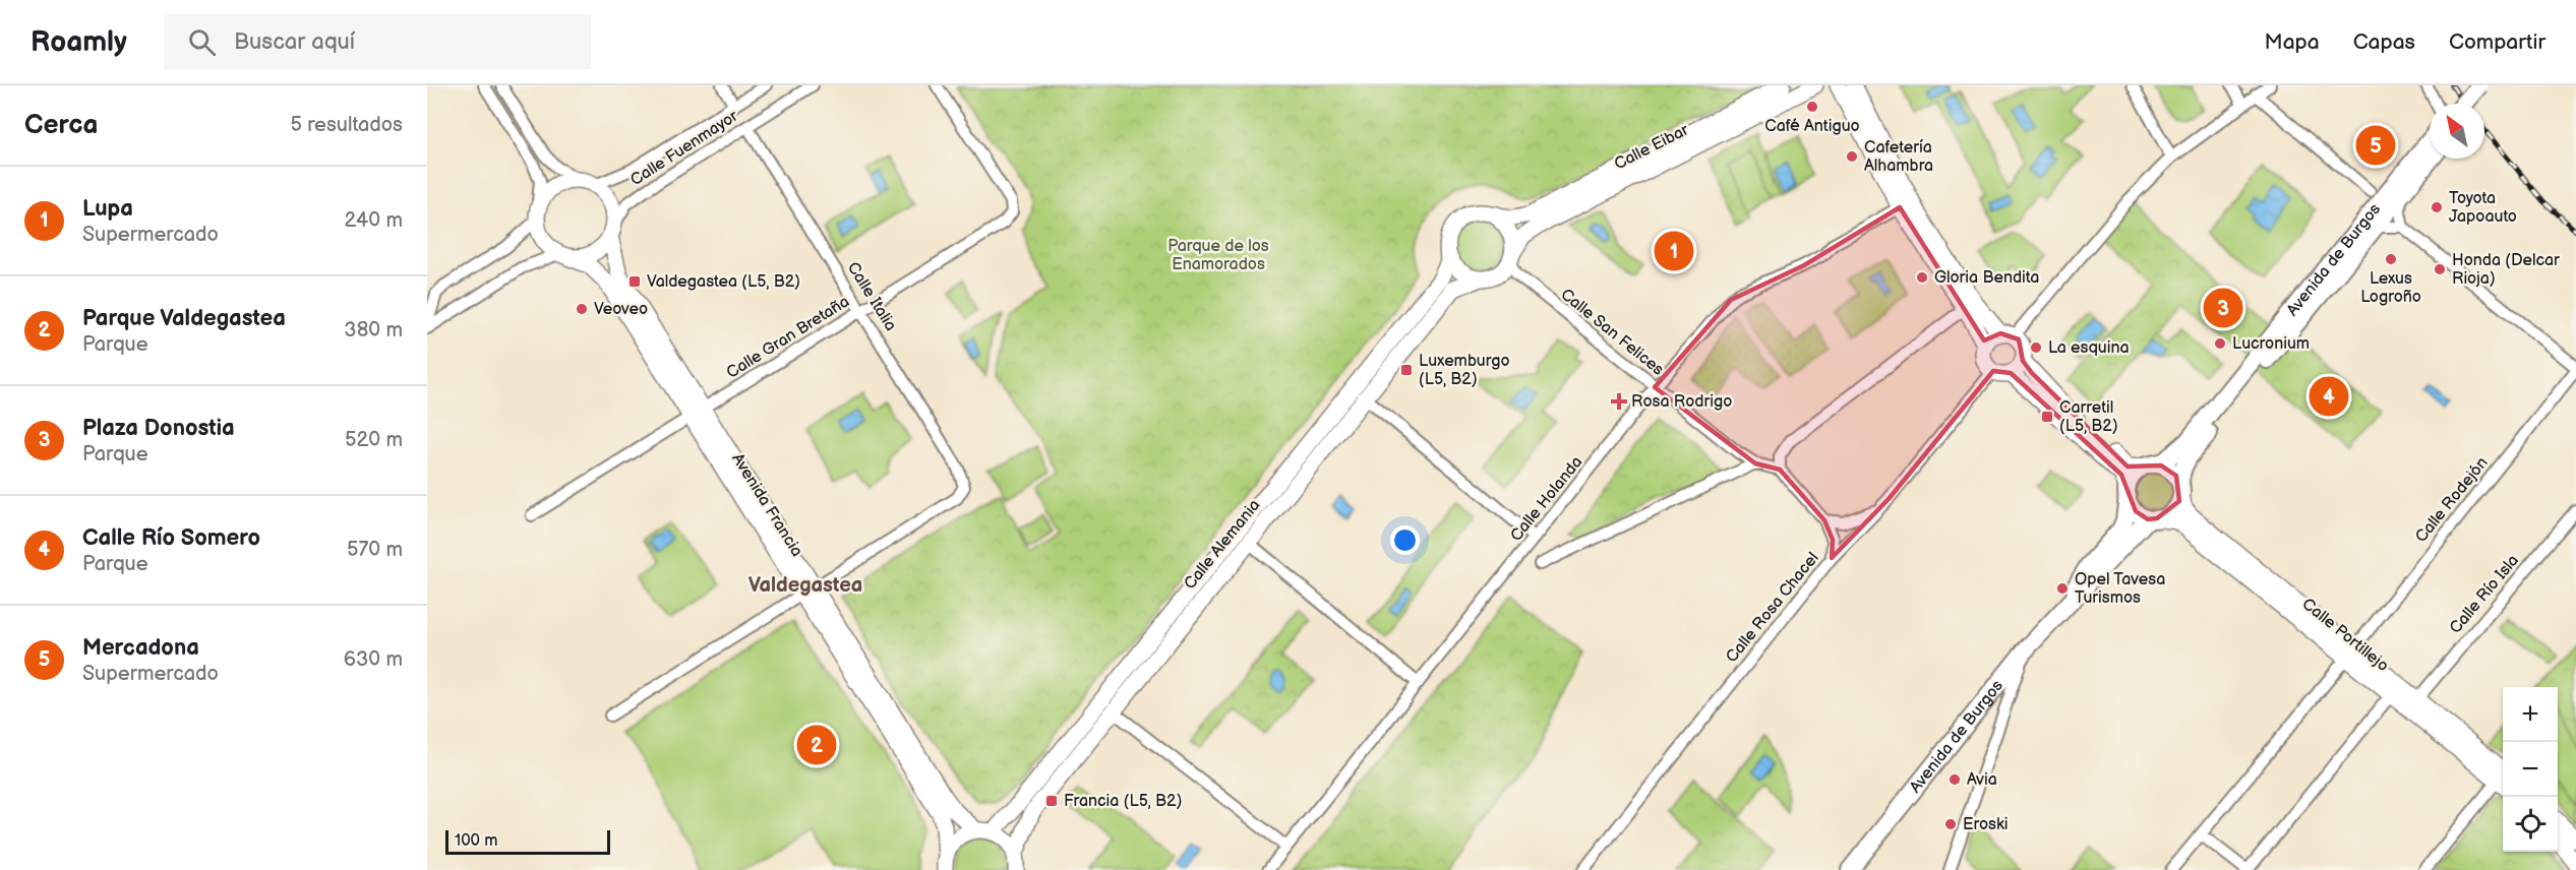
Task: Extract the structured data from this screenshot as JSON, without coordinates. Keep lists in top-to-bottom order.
{
  "streets": {
    "main road": [
      "Calle Eibar",
      "Avenida de Burgos",
      "Avenida Francia",
      "Calle Alemania",
      "Calle Portillejo"
    ],
    "street": [
      "Calle Fuenmayor",
      "Calle Italia",
      "Calle San Felices",
      "Calle Gran Bretaña",
      "Calle Holanda",
      "Calle Rodejón",
      "Calle Río Isla",
      "Calle Rosa Chacel"
    ]
  },
  "crossings": [
    ["Calle Eibar", "Calle San Felices"],
    ["Calle Eibar", "Calle Alemania"],
    ["Calle Fuenmayor", "Calle Italia"],
    ["Calle Fuenmayor", "Avenida Francia"],
    ["Avenida de Burgos", "Calle Portillejo"],
    ["Calle Italia", "Calle Gran Bretaña"],
    ["Calle Italia", "Avenida Francia"],
    ["Calle San Felices", "Calle Holanda"],
    ["Calle San Felices", "Calle Alemania"],
    ["Calle Gran Bretaña", "Avenida Francia"],
    ["Calle Rodejón", "Calle Portillejo"],
    ["Calle Río Isla", "Calle Portillejo"]
  ],
  "districts": ["Valdegastea"],
  "parks": ["Parque de los Enamorados"],
  "places": {
    "other": [
      "Café Antiguo",
      "Cafetería Alhambra",
      "Toyota Japoauto",
      "Lexus Logroño",
      "Honda (Delcar Rioja)",
      "Gloria Bendita",
      "Veoveo",
      "Lucronium",
      "La esquina",
      "Opel Tavesa Turismos",
      "Avia",
      "Eroski"
    ],
    "transit": [
      "Valdegastea (L5, B2)",
      "Luxemburgo (L5, B2)",
      "Carretil (L5, B2)",
      "Francia (L5, B2)"
    ],
    "health": ["Rosa Rodrigo"]
  },
  "scale_bar": "100 m",
  "north": "top left",
  "page": {
    "header": "Roamly",
    "search": "Buscar aquí",
    "nav": ["Mapa", "Capas", "Compartir"],
    "heading": ["Cerca", "5 resultados"],
    "pins": [
      "5",
      "1",
      "3",
      "4",
      "2"
    ],
    "list": [
      {
        "mark": "1",
        "name": "Lupa",
        "note": "Supermercado",
        "value": "240 m"
      },
      {
        "mark": "2",
        "name": "Parque Valdegastea",
        "note": "Parque",
        "value": "380 m"
      },
      {
        "mark": "3",
        "name": "Plaza Donostia",
        "note": "Parque",
        "value": "520 m"
      },
      {
        "mark": "4",
        "name": "Calle Río Somero",
        "note": "Parque",
        "value": "570 m"
      },
      {
        "mark": "5",
        "name": "Mercadona",
        "note": "Supermercado",
        "value": "630 m"
      }
    ],
    "map_buttons": ["+", "−"],
    "scale": "100 m"
  }
}
